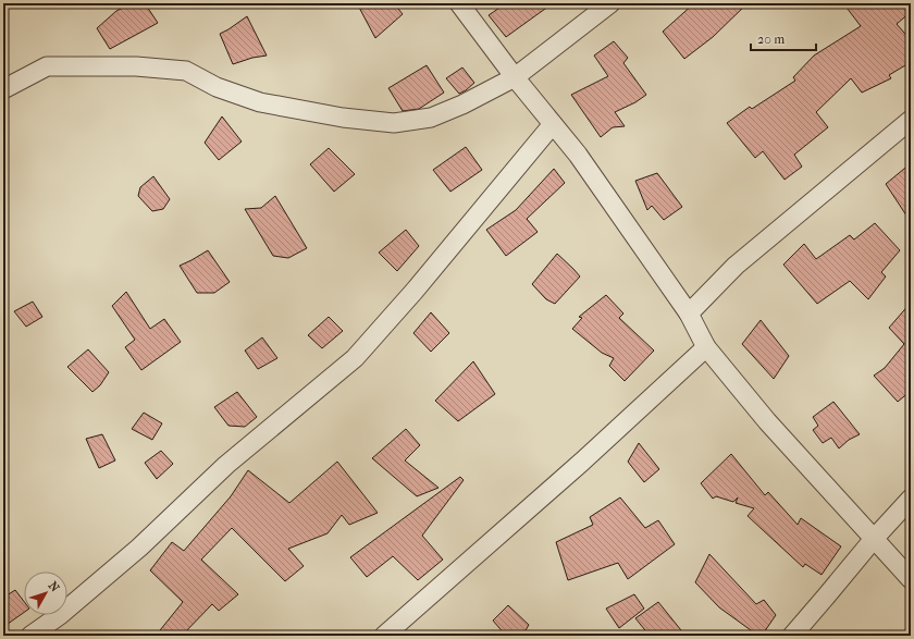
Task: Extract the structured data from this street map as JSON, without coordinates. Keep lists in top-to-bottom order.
{
  "scale_bar": "20 m",
  "north": "top right"
}
